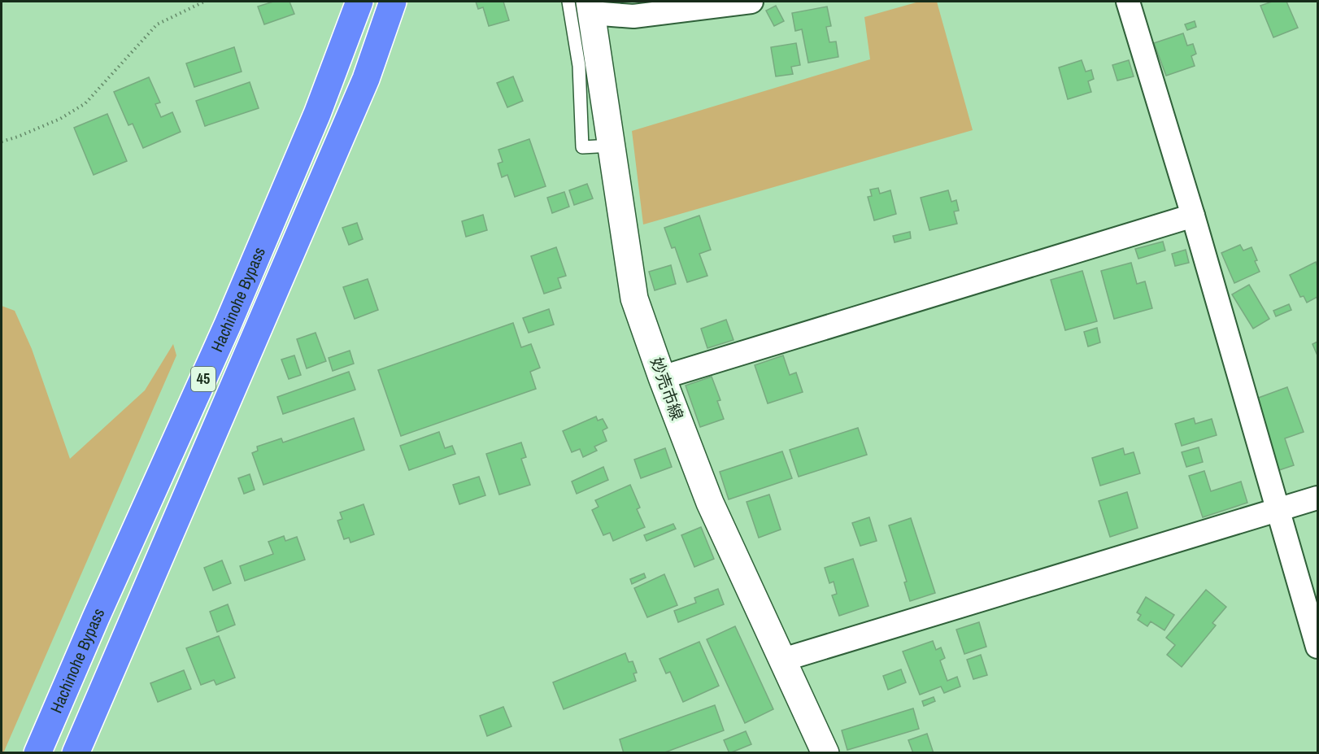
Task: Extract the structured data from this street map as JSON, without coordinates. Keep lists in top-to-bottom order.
{
  "streets": {
    "highway": ["Hachinohe Bypass", "45"],
    "main road": ["妙売市線"]
  }
}
